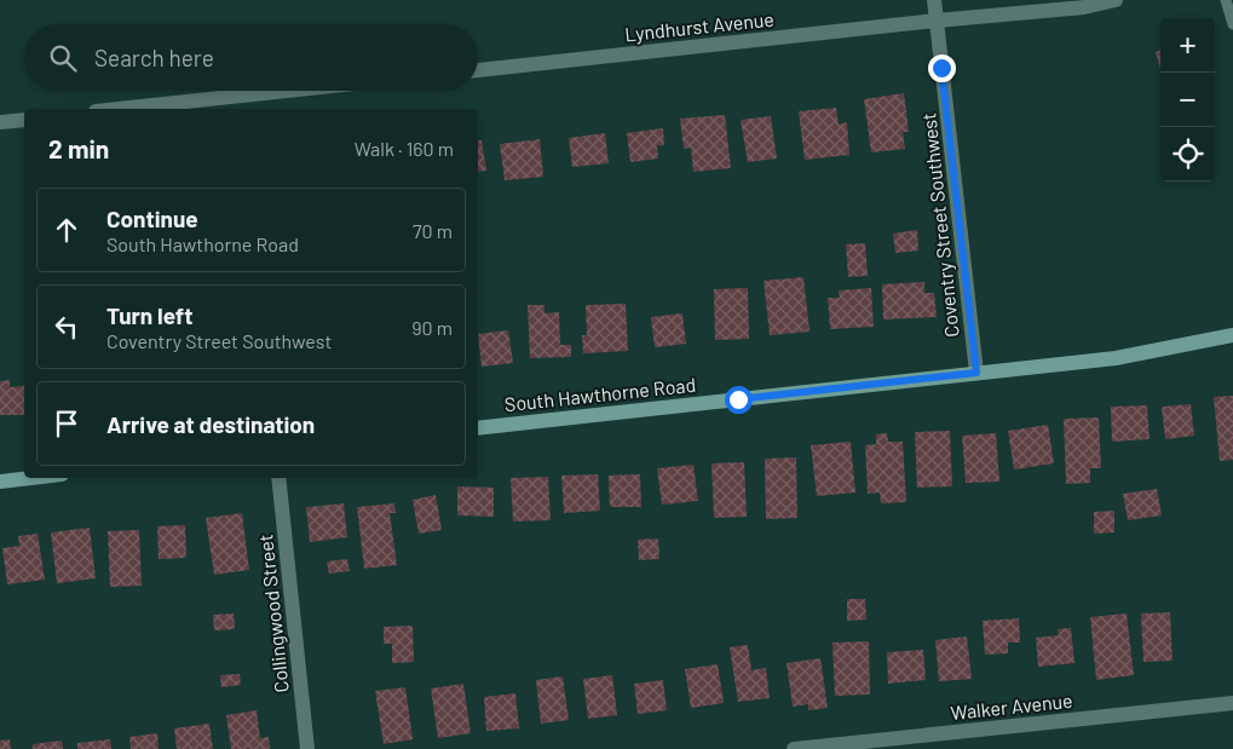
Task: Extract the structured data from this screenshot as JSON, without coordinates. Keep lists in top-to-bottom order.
{
  "streets": {
    "main road": ["South Hawthorne Road"],
    "street": [
      "Lyndhurst Avenue",
      "Coventry Street Southwest",
      "Collingwood Street",
      "Walker Avenue"
    ]
  },
  "crossings": [
    ["Lyndhurst Avenue", "Coventry Street Southwest"],
    ["Coventry Street Southwest", "South Hawthorne Road"]
  ],
  "page": {
    "map_buttons": ["+", "−"],
    "search": "Search here",
    "heading": ["2 min", "Walk · 160 m"],
    "list": [
      ["Continue", "South Hawthorne Road", "70 m"],
      ["Turn left", "Coventry Street Southwest", "90 m"],
      "Arrive at destination"
    ]
  }
}
